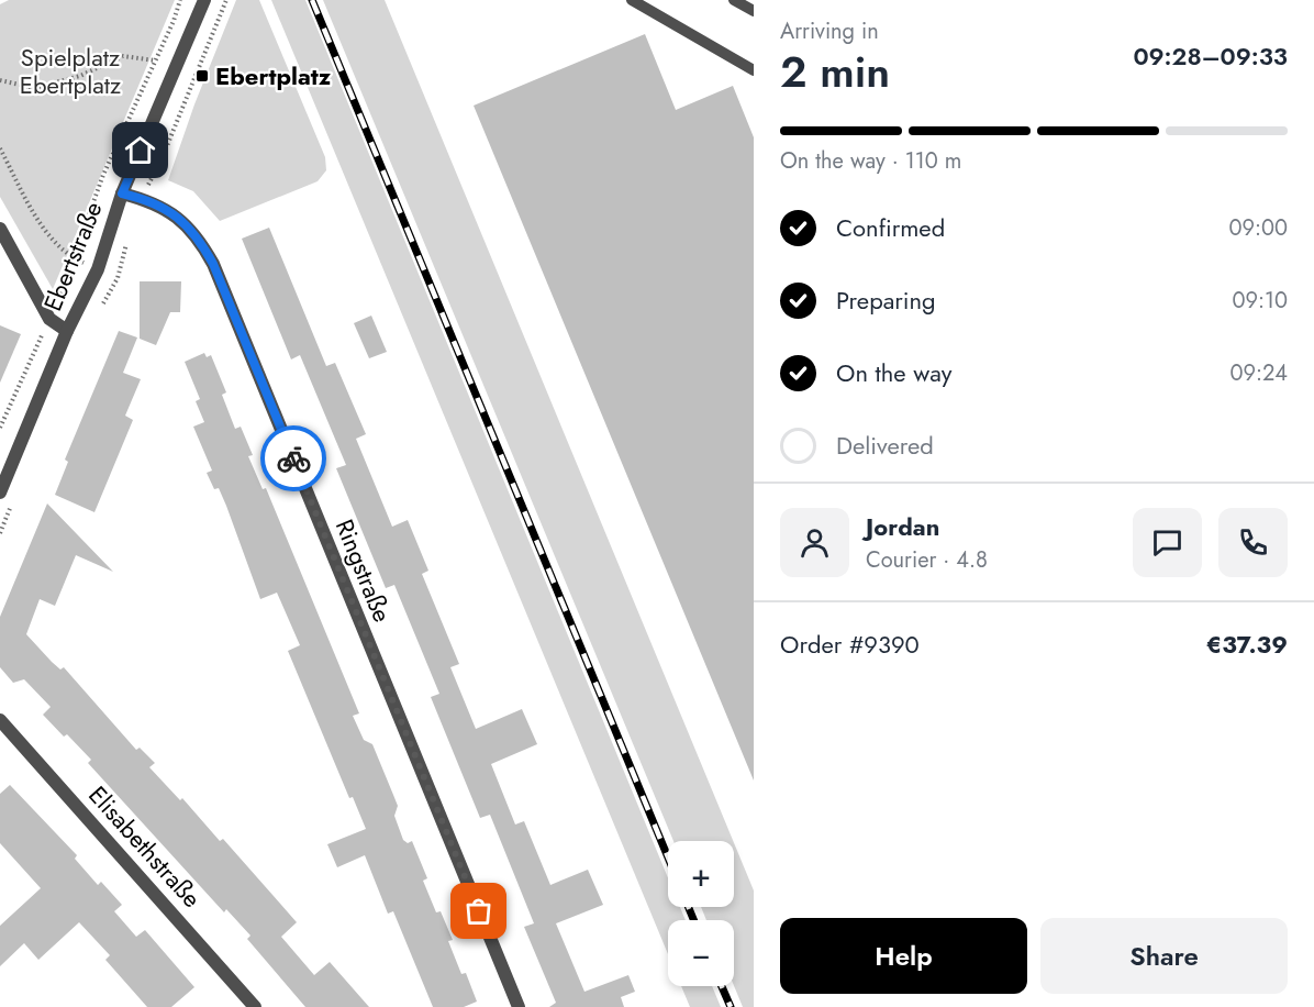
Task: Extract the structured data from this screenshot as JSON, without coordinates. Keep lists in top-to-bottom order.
{
  "streets": {
    "street": ["Ebertstraße", "Ringstraße", "Elisabethstraße"]
  },
  "crossings": [
    ["Ebertstraße", "Ringstraße"]
  ],
  "parks": ["Spielplatz Ebertplatz"],
  "places": {
    "transit": ["Ebertplatz"]
  },
  "page": {
    "heading": ["2 min", "Arriving in", "09:28–09:33"],
    "panel": [
      "Jordan",
      "Courier · 4.8",
      "Order #9390",
      "€37.39"
    ],
    "bar": "On the way · 110 m",
    "list": [
      ["Confirmed", "09:00"],
      ["Preparing", "09:10"],
      ["On the way", "09:24"],
      "Delivered"
    ],
    "map_buttons": ["+", "−"],
    "buttons": ["Help", "Share"]
  }
}
